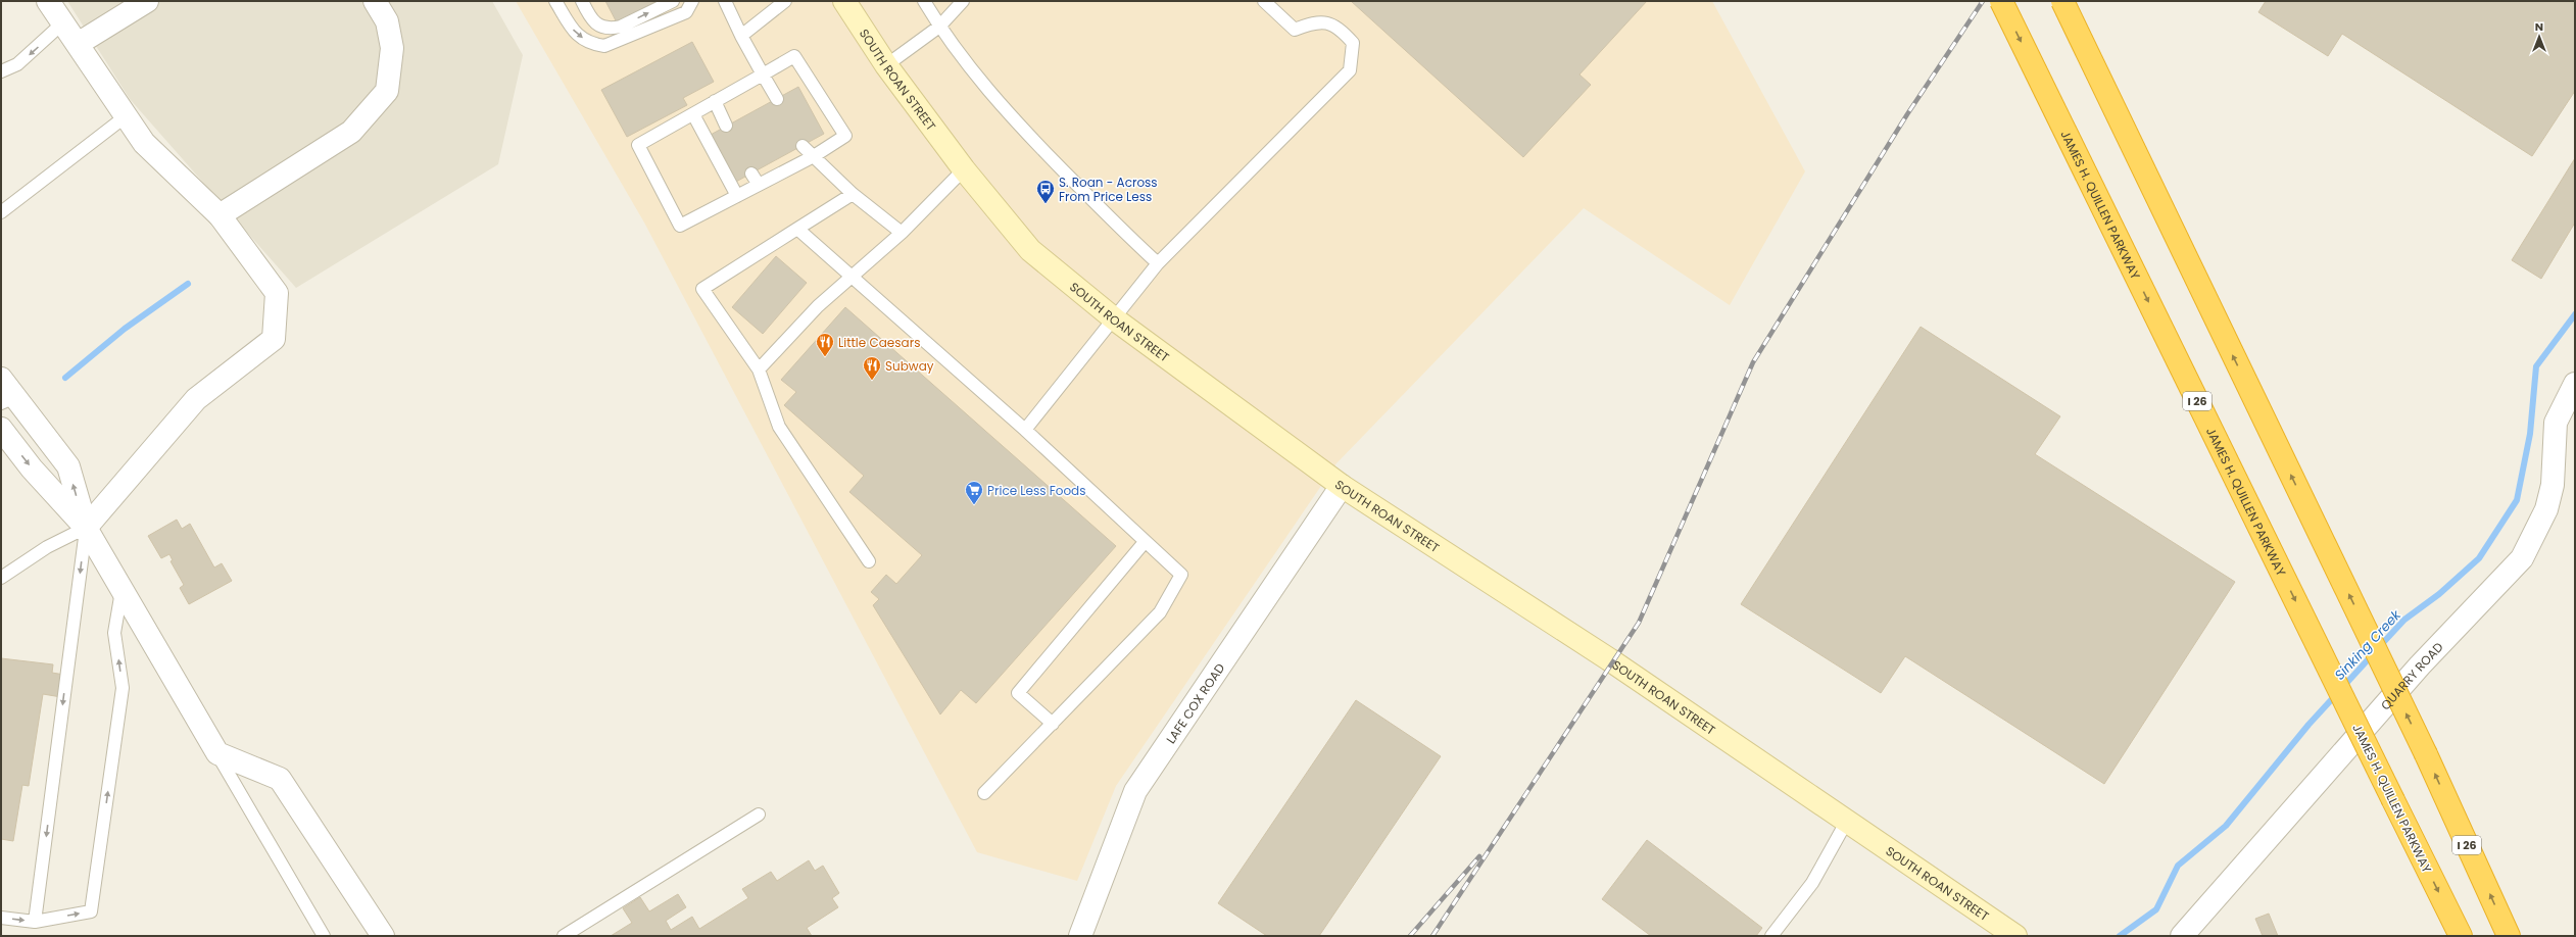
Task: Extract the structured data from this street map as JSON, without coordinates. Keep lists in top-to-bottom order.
{
  "streets": {
    "highway": ["JAMES H. QUILLEN PARKWAY", "I 26"],
    "main road": ["SOUTH ROAN STREET"],
    "street": ["QUARRY ROAD", "LAFE COX ROAD"]
  },
  "crossings": [
    ["SOUTH ROAN STREET", "LAFE COX ROAD"]
  ],
  "water": ["Sinking Creek"],
  "places": {
    "bus stop": ["S. Roan - Across From Price Less"],
    "restaurant": ["Little Caesars", "Subway"],
    "supermarket": ["Price Less Foods"]
  },
  "north": "top"
}
